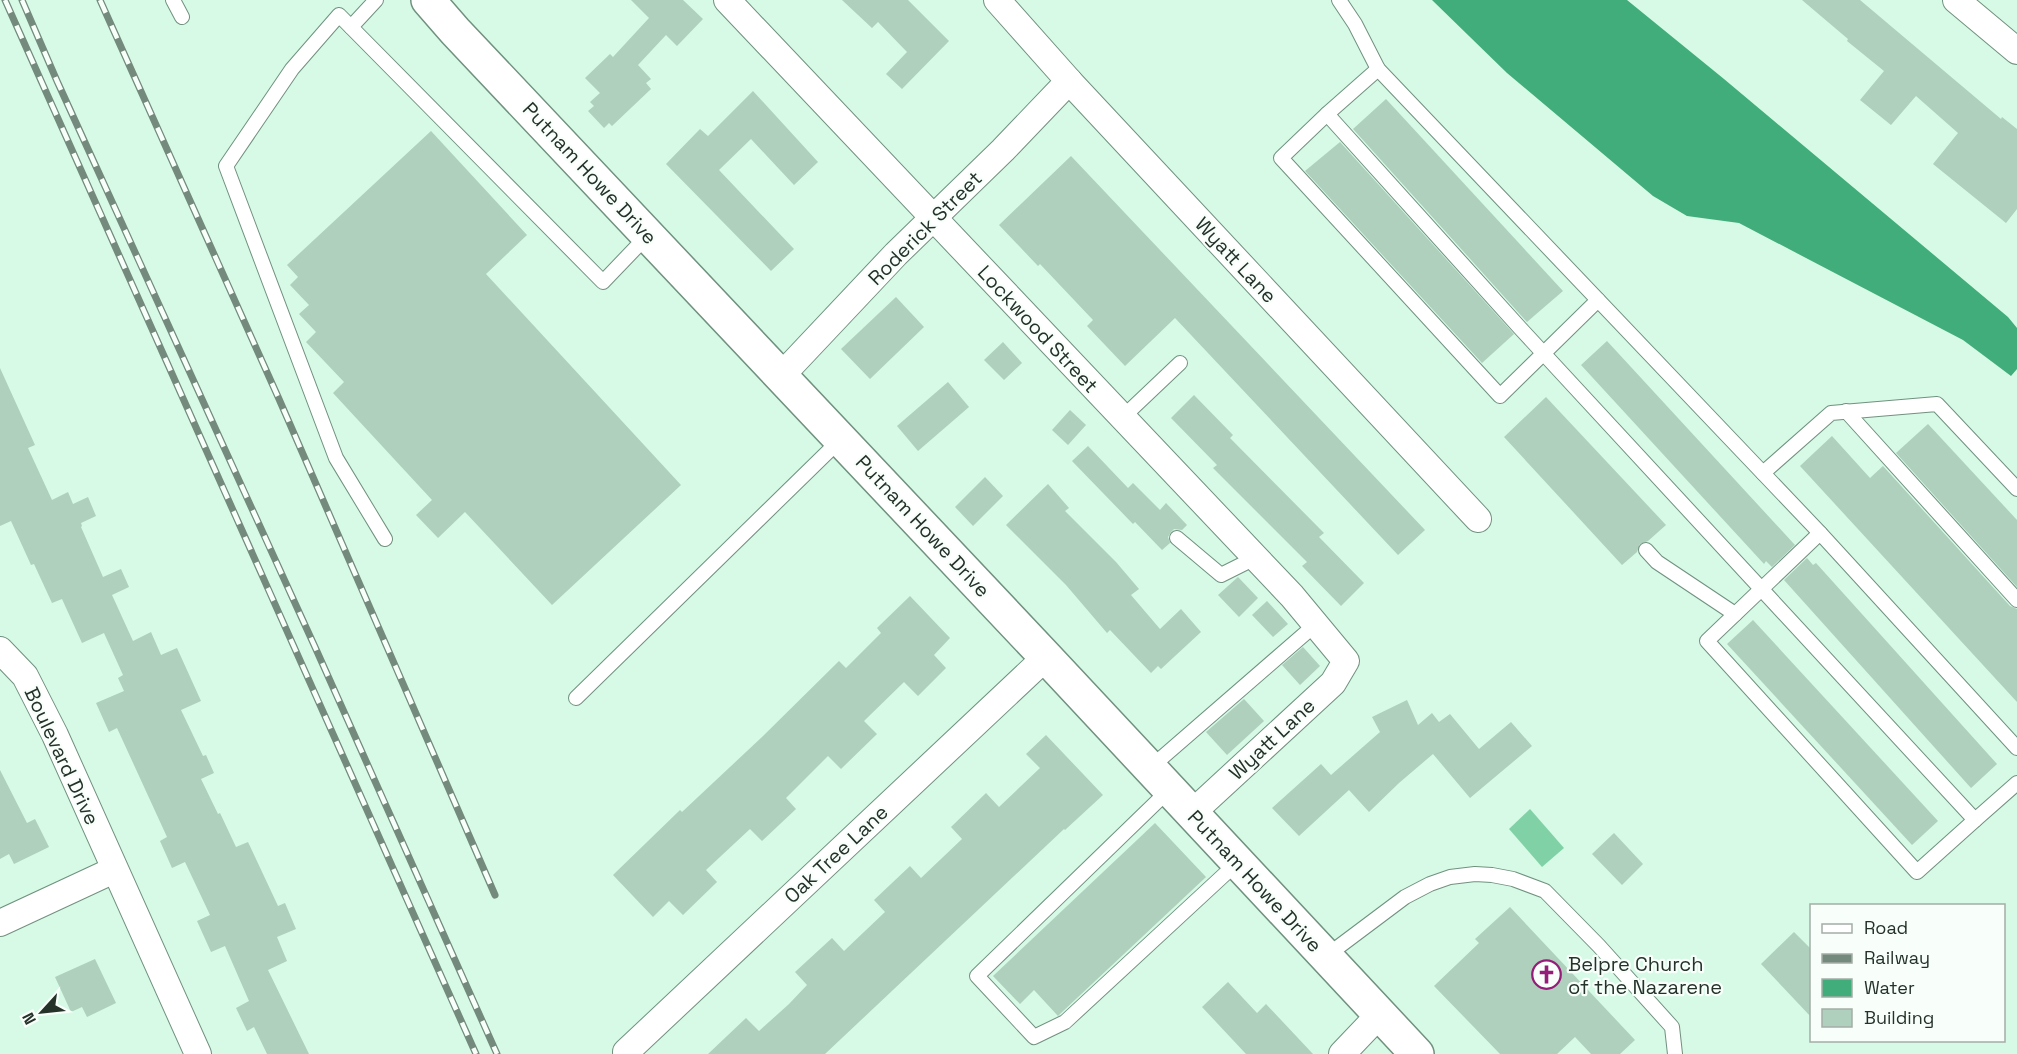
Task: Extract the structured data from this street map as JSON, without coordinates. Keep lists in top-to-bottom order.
{
  "streets": {
    "street": [
      "Putnam Howe Drive",
      "Roderick Street",
      "Wyatt Lane",
      "Lockwood Street",
      "Boulevard Drive",
      "Oak Tree Lane"
    ]
  },
  "crossings": [
    ["Putnam Howe Drive", "Roderick Street"],
    ["Putnam Howe Drive", "Wyatt Lane"],
    ["Putnam Howe Drive", "Oak Tree Lane"],
    ["Roderick Street", "Wyatt Lane"],
    ["Roderick Street", "Lockwood Street"],
    ["Wyatt Lane", "Lockwood Street"]
  ],
  "places": {
    "church": ["Belpre Church of the Nazarene"]
  },
  "legend": [
    "Road",
    "Railway",
    "Water",
    "Building"
  ],
  "north": "bottom left"
}
